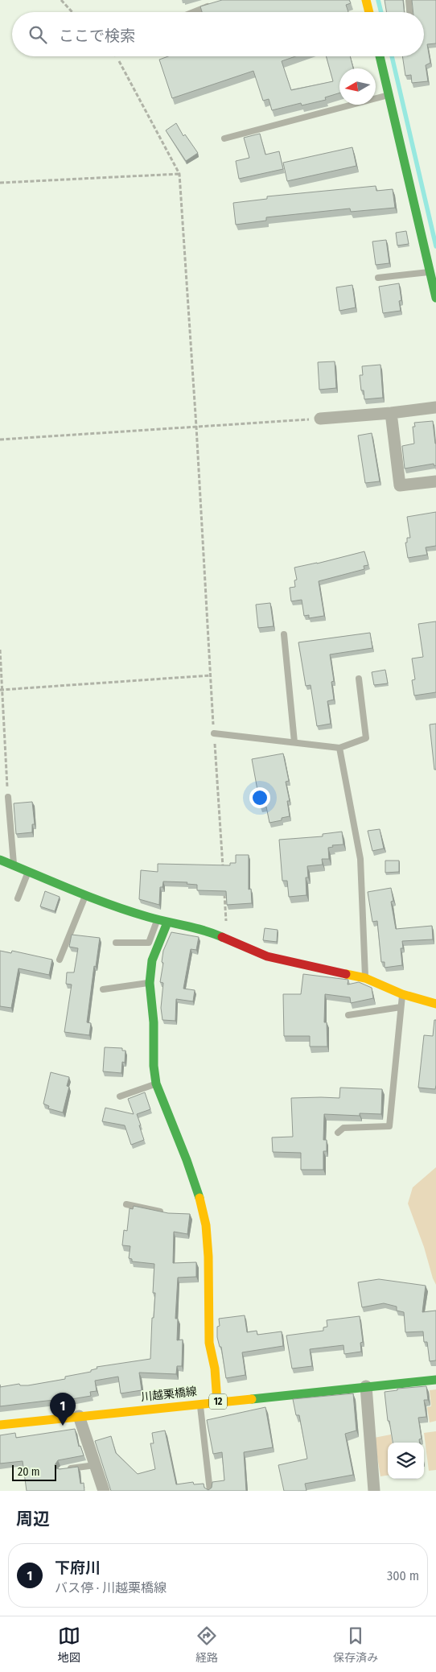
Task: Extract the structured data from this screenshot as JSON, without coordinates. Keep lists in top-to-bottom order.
{
  "streets": {
    "street": ["川越栗橋線", "12"]
  },
  "scale_bar": "20 m",
  "north": "left",
  "page": {
    "search": "ここで検索",
    "pins": "1",
    "scale": "20 m",
    "heading": "周辺",
    "list": [
      {
        "mark": "1",
        "name": "下府川",
        "note": "バス停 · 川越栗橋線",
        "value": "300 m"
      }
    ],
    "nav": ["地図", "経路", "保存済み"]
  }
}
